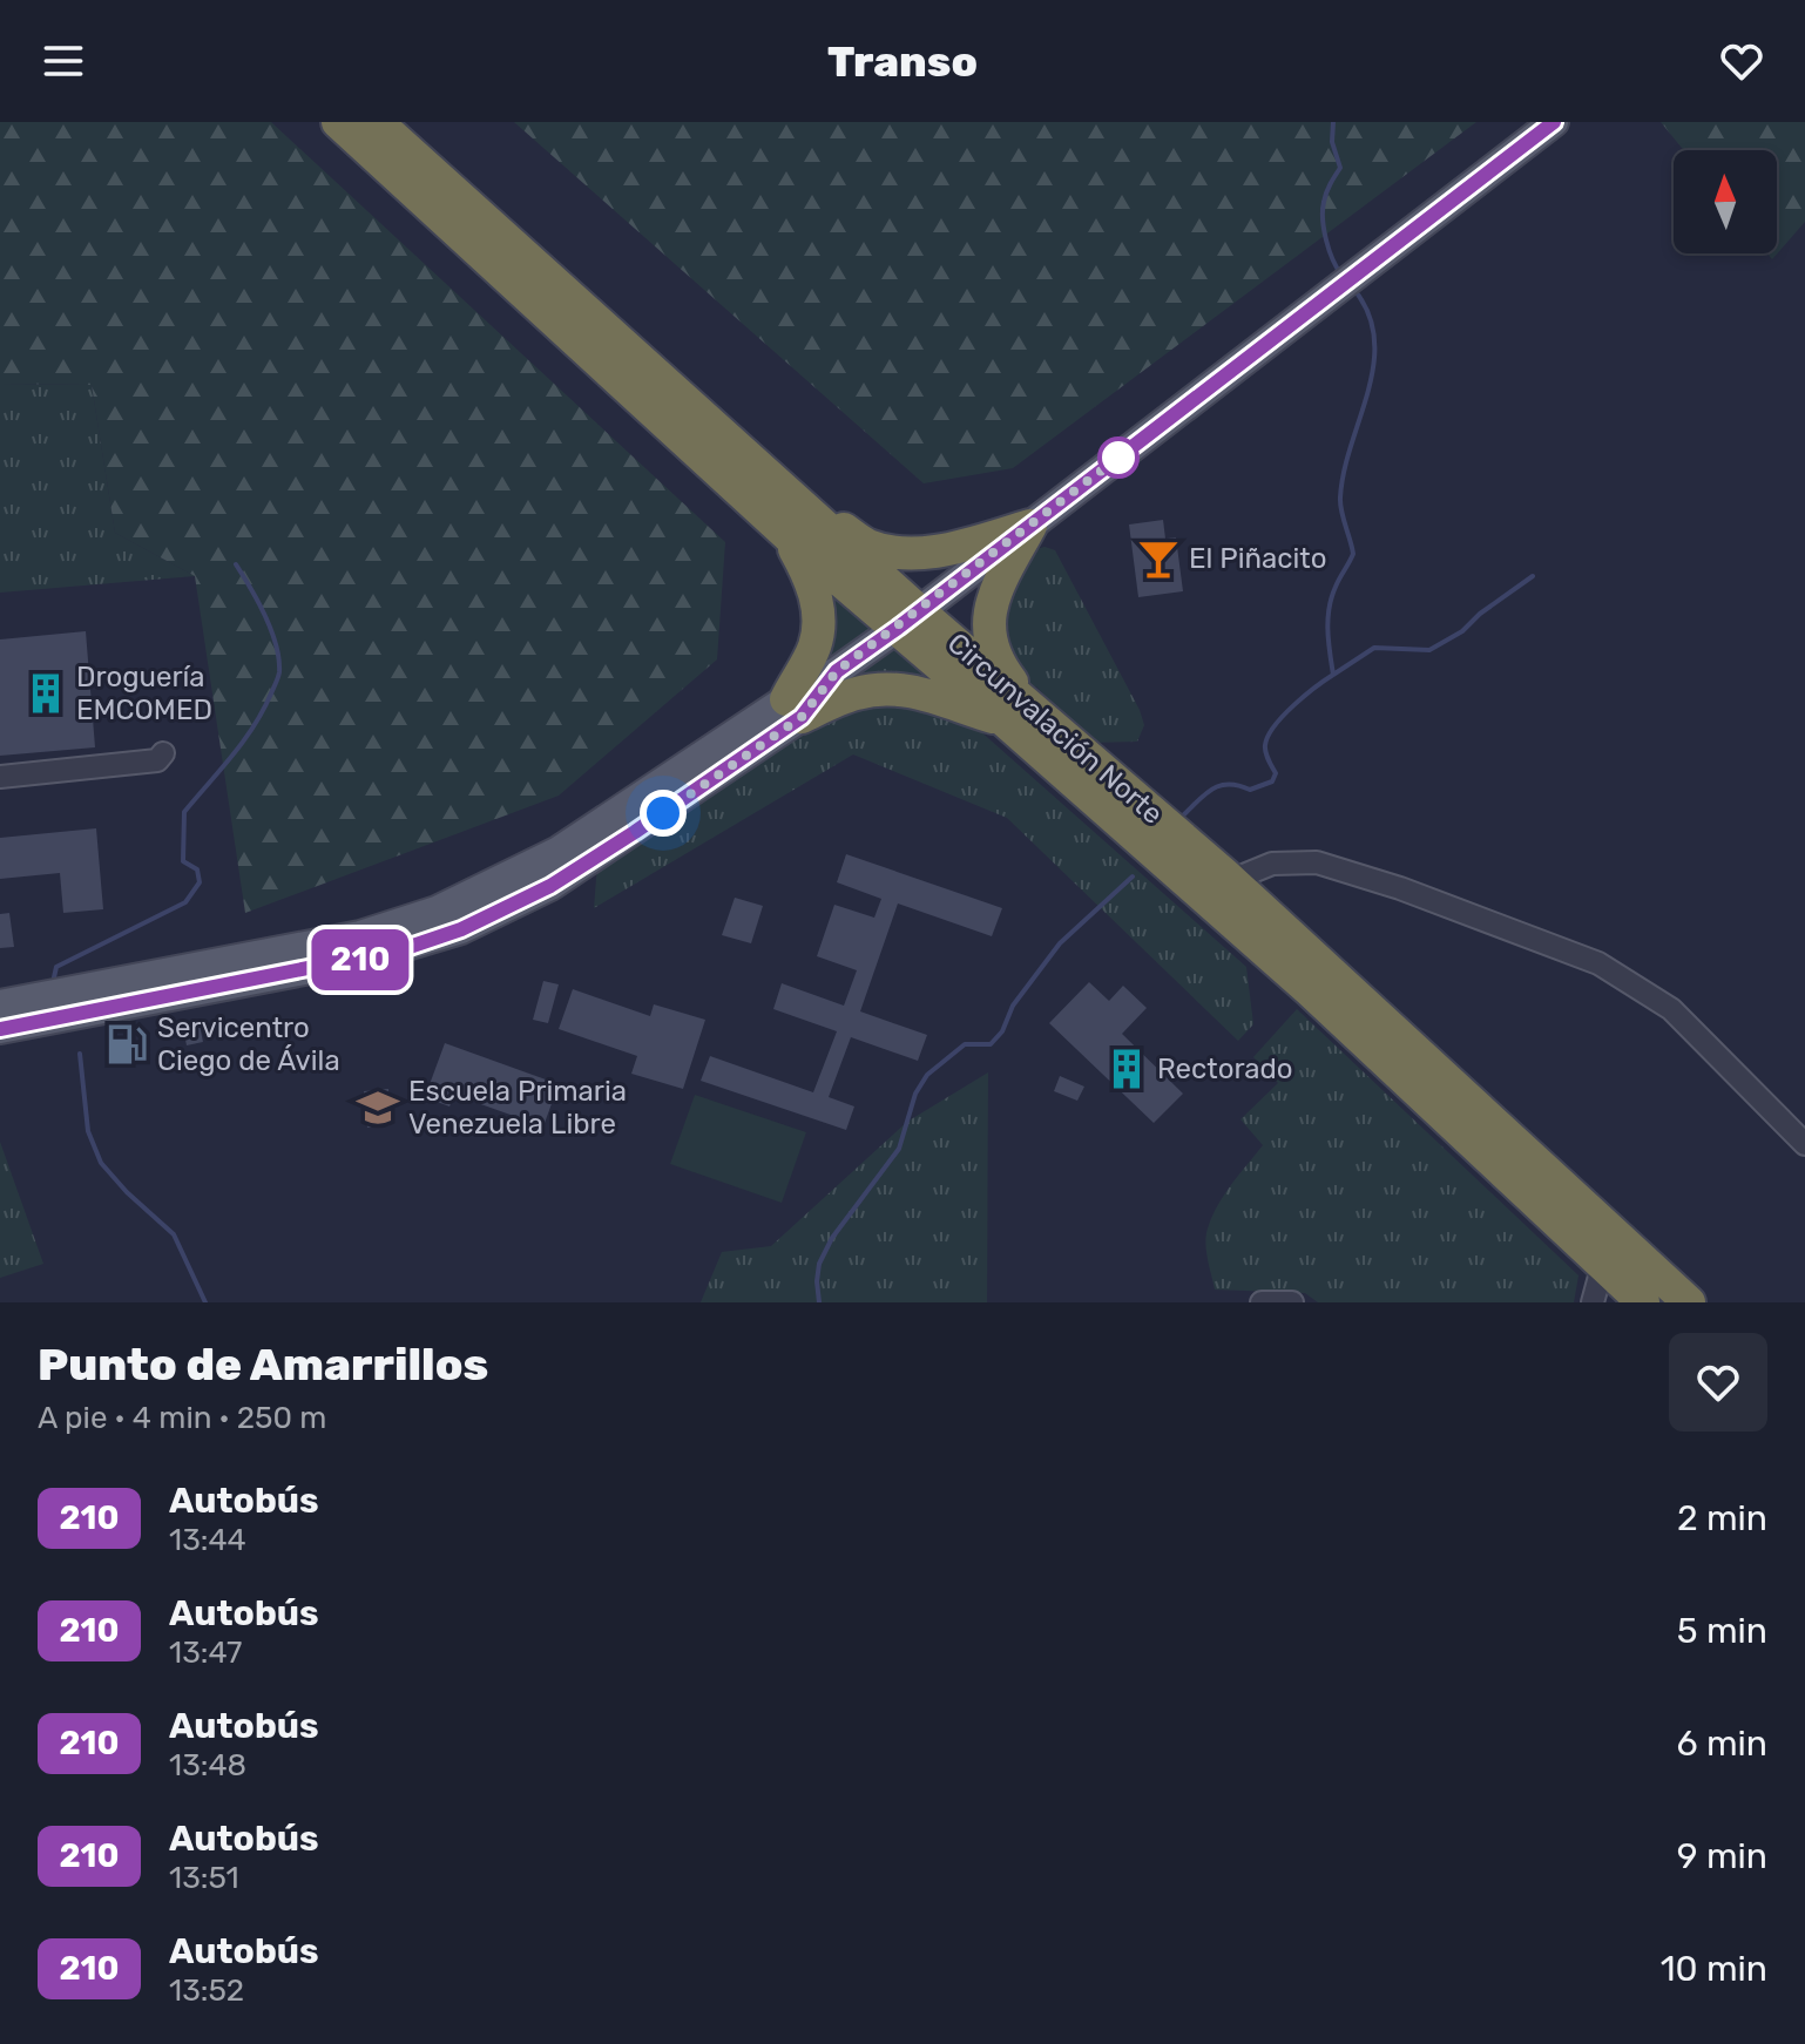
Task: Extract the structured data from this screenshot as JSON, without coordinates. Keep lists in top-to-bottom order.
{
  "streets": {
    "highway": ["Circunvalación Norte"]
  },
  "places": {
    "bar": ["El Piñacito"],
    "building": ["Droguería EMCOMED", "Rectorado"],
    "fuel station": ["Servicentro Ciego de Ávila"],
    "school or university": ["Escuela Primaria Venezuela Libre"]
  },
  "lines": ["bus line 210"],
  "north": "top",
  "page": {
    "header": "Transo",
    "on_map": "210",
    "heading": ["Punto de Amarrillos", "A pie · 4 min · 250 m"],
    "list": [
      {
        "mark": "210",
        "name": "Autobús",
        "note": "13:44",
        "value": "2 min"
      },
      {
        "mark": "210",
        "name": "Autobús",
        "note": "13:47",
        "value": "5 min"
      },
      {
        "mark": "210",
        "name": "Autobús",
        "note": "13:48",
        "value": "6 min"
      },
      {
        "mark": "210",
        "name": "Autobús",
        "note": "13:51",
        "value": "9 min"
      },
      {
        "mark": "210",
        "name": "Autobús",
        "note": "13:52",
        "value": "10 min"
      }
    ]
  }
}
